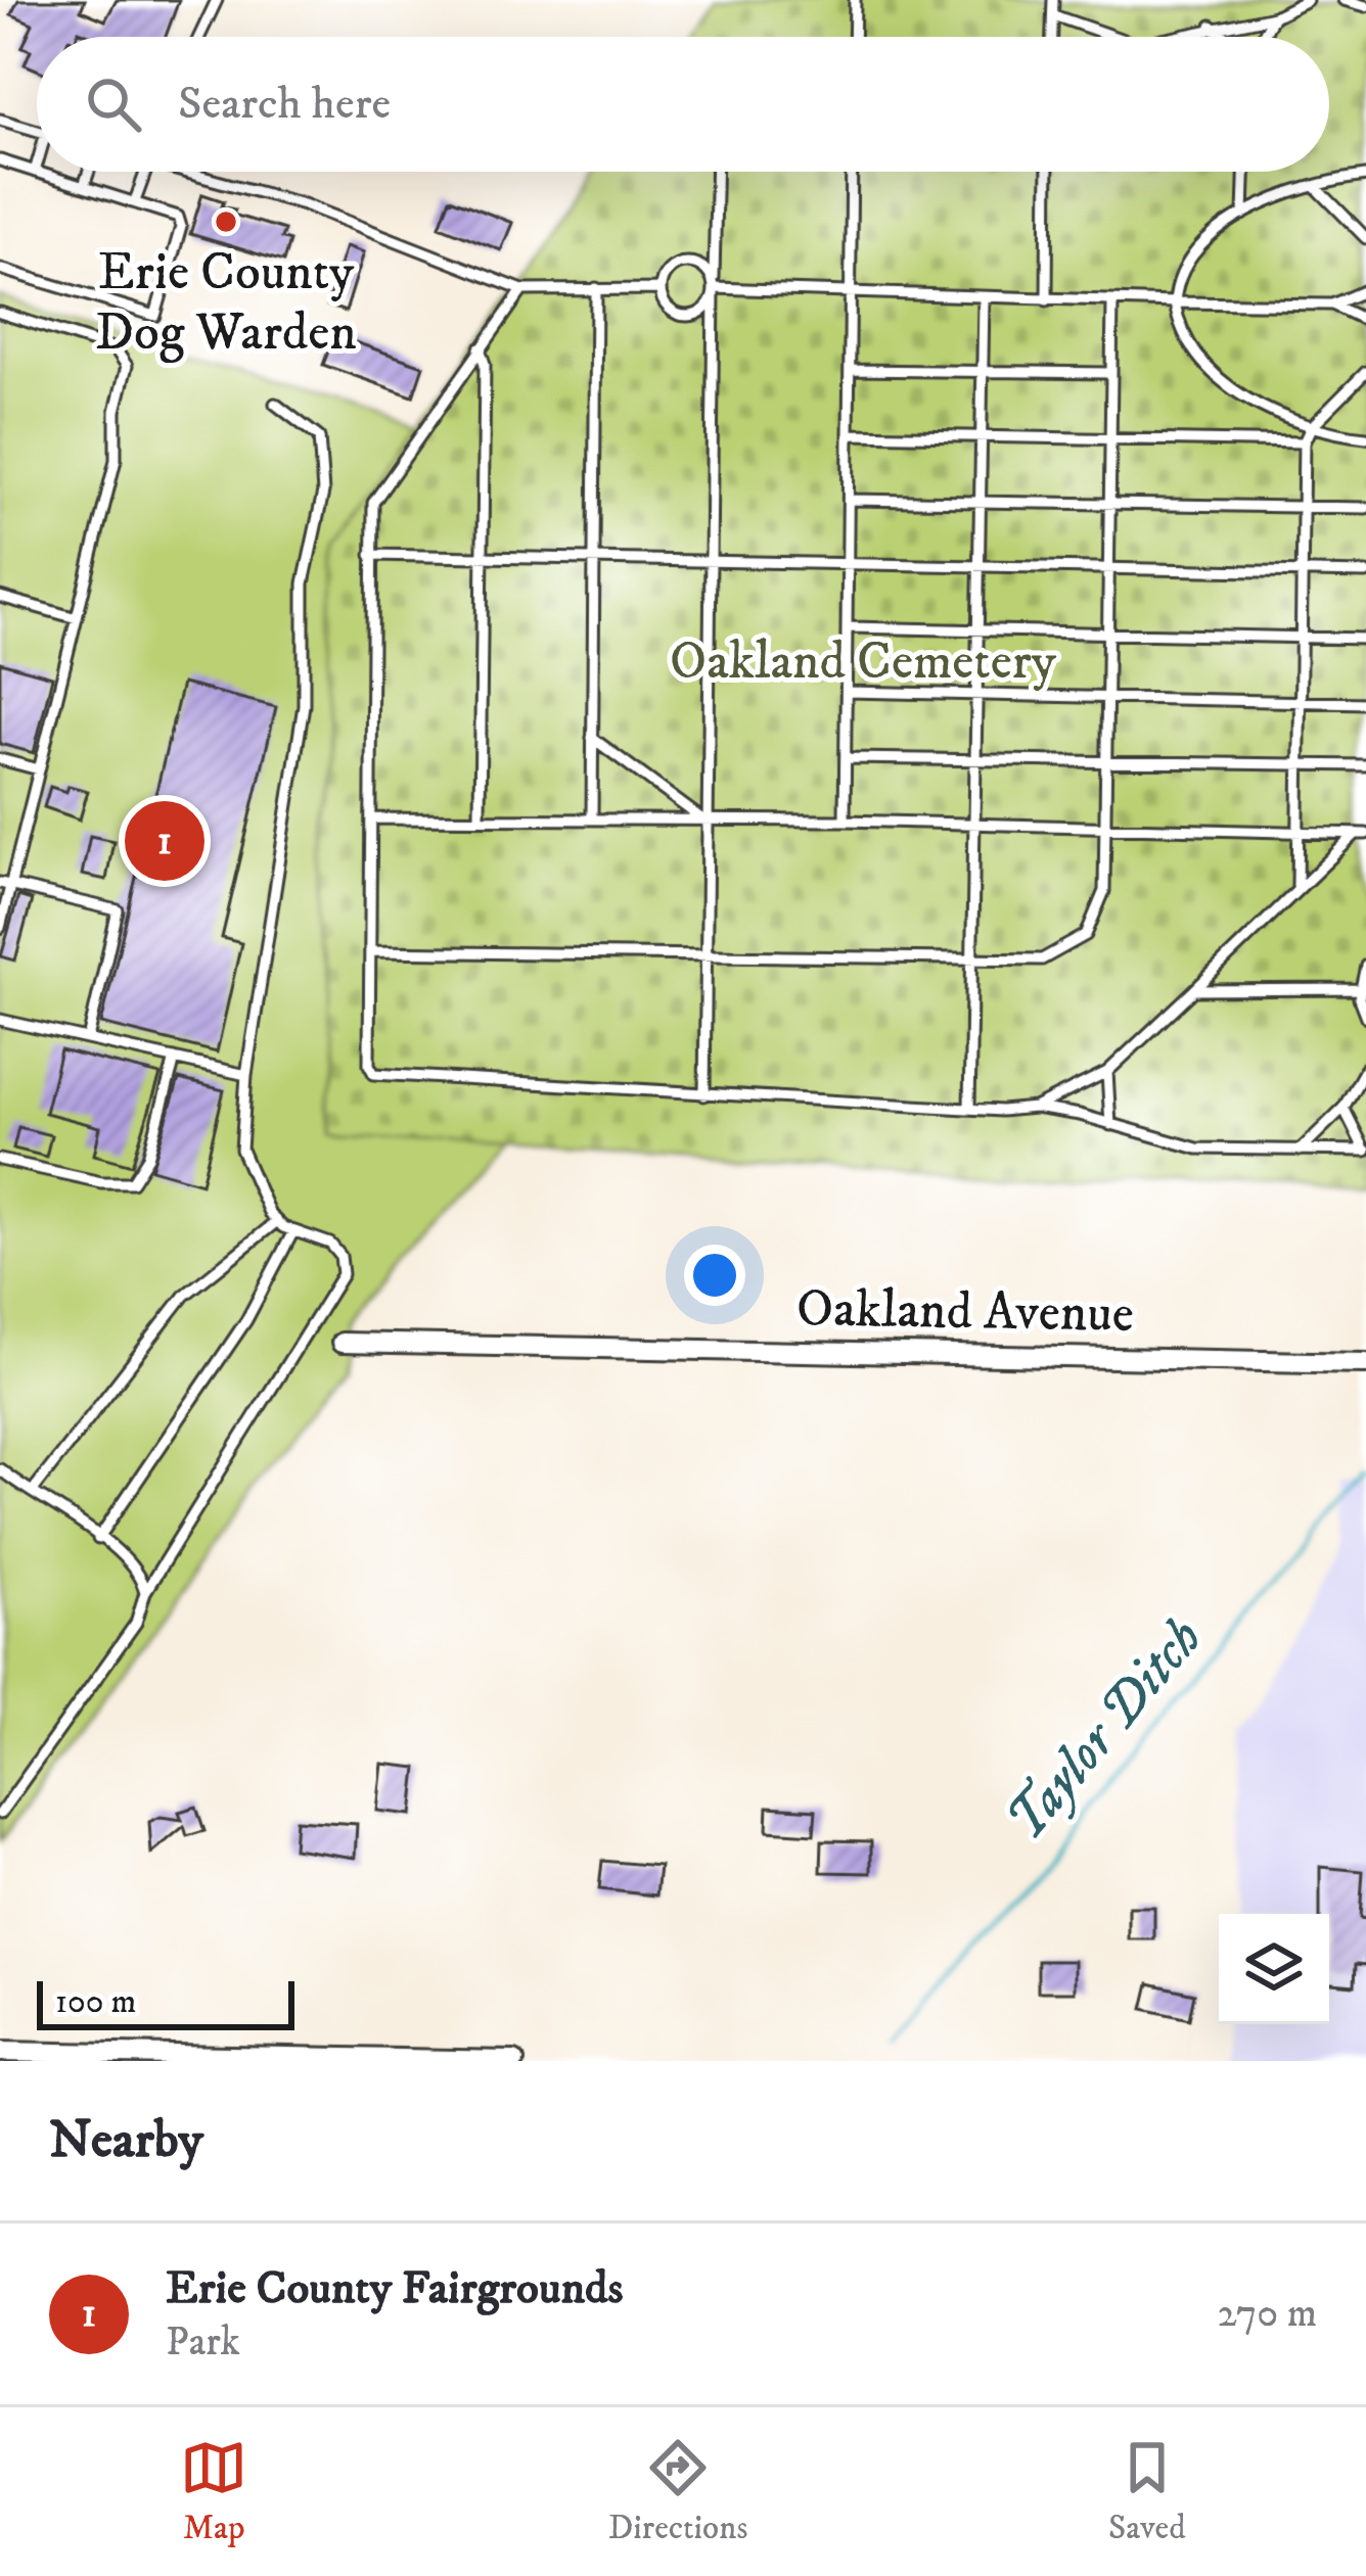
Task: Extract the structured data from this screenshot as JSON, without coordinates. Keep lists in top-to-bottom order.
{
  "streets": {
    "street": ["Oakland Avenue"]
  },
  "water": ["Taylor Ditch"],
  "parks": ["Oakland Cemetery"],
  "places": ["Erie County Dog Warden"],
  "scale_bar": "100 m",
  "page": {
    "search": "Search here",
    "pins": "1",
    "scale": "100 m",
    "heading": "Nearby",
    "list": [
      {
        "mark": "1",
        "name": "Erie County Fairgrounds",
        "note": "Park",
        "value": "270 m"
      }
    ],
    "nav": ["Map", "Directions", "Saved"]
  }
}
